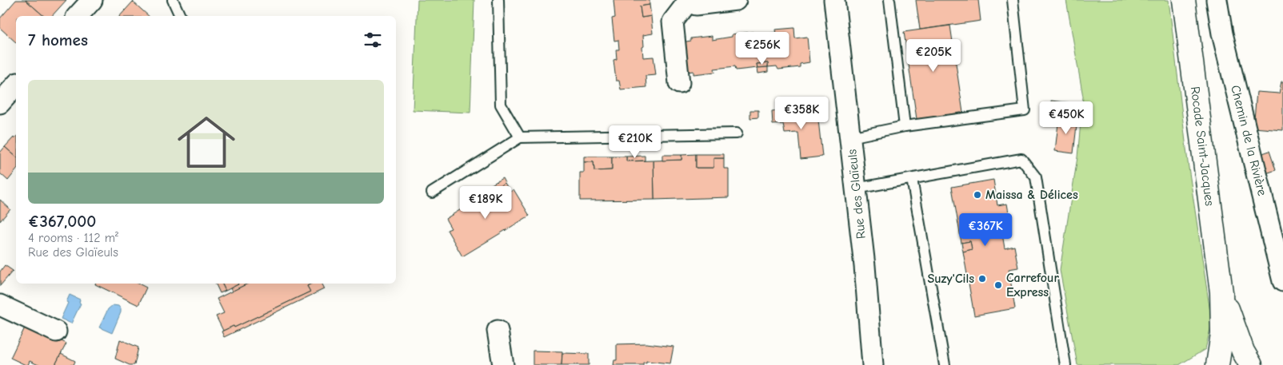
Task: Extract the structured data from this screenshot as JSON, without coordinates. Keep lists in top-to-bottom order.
{
  "streets": {
    "main road": ["Rocade Saint-Jacques"],
    "street": ["Chemin de la Rivière", "Rue des Glaïeuls"]
  },
  "places": ["Maissa & Délices", "Suzy'Cils", "Carrefour Express"],
  "page": {
    "heading": "7 homes",
    "price": [
      "€256K",
      "€205K",
      "€358K",
      "€450K",
      "€210K",
      "€189K",
      "€367K"
    ],
    "list": [
      {
        "name": "€367,000",
        "note": "4 rooms · 112 m² · Rue des Glaïeuls"
      }
    ]
  }
}
